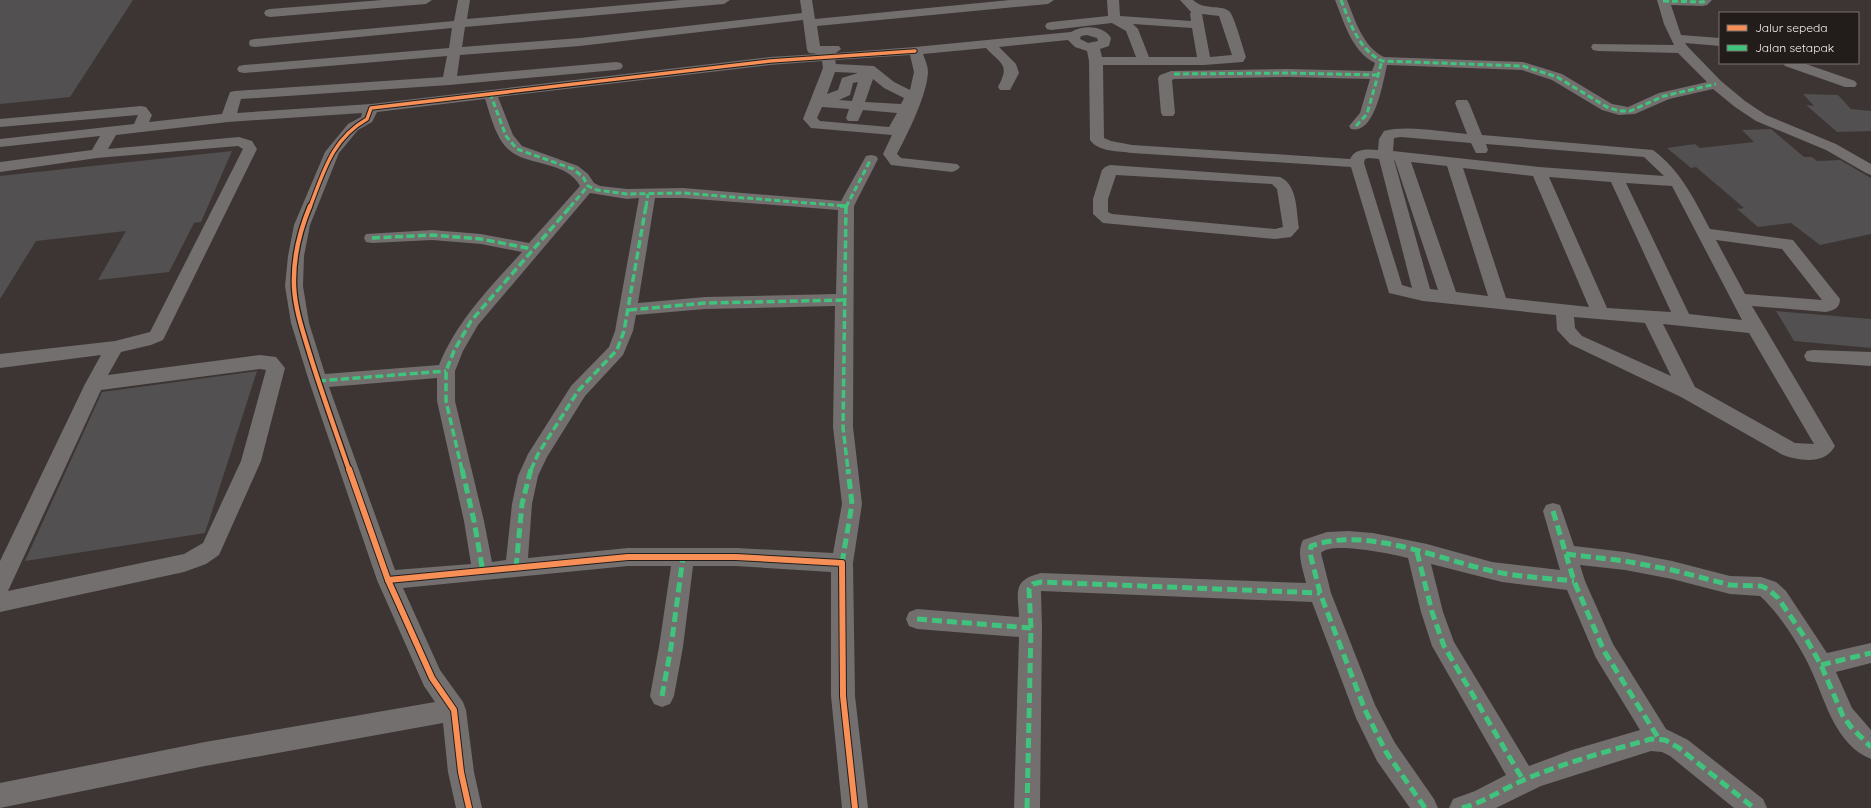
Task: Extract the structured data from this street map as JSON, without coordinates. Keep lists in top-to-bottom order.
{
  "legend": ["Jalur sepeda", "Jalan setapak"]
}
